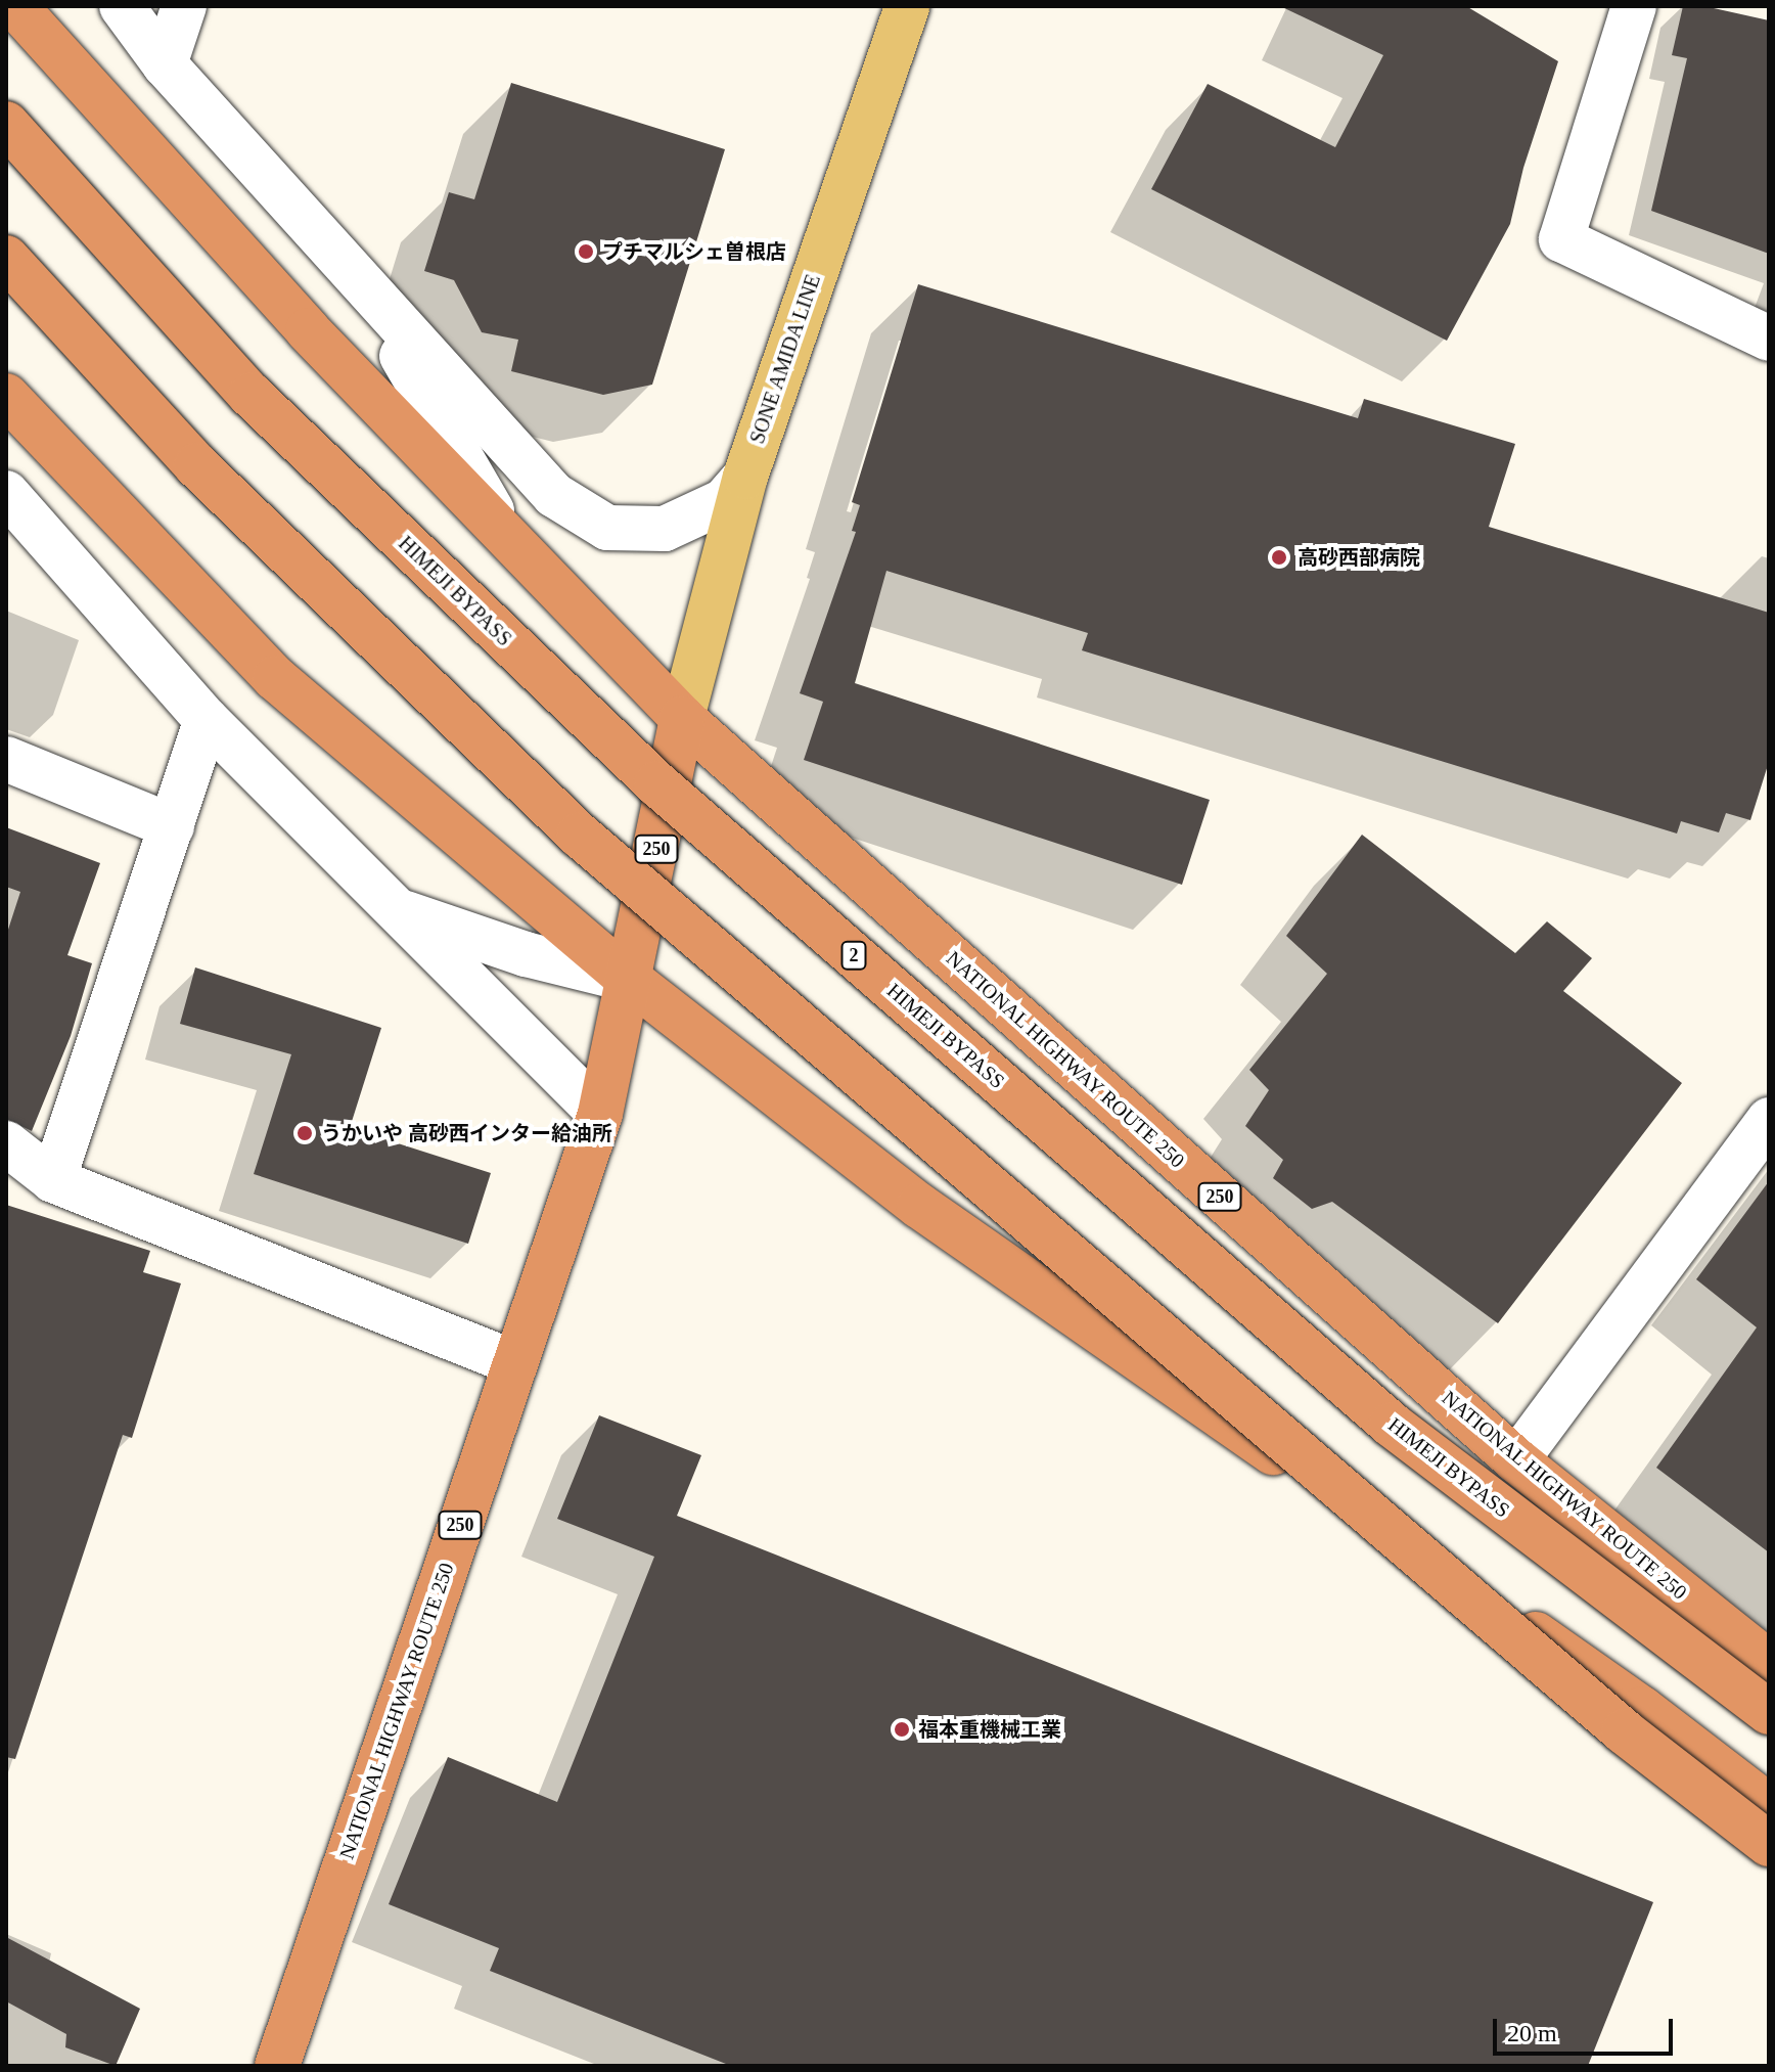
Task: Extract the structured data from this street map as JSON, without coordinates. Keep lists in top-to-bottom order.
{
  "streets": {
    "highway": [
      "HIMEJI BYPASS",
      "250",
      "2",
      "NATIONAL HIGHWAY ROUTE 250"
    ],
    "main road": ["SONE AMIDA LINE"]
  },
  "crossings": [
    ["SONE AMIDA LINE", "NATIONAL HIGHWAY ROUTE 250"]
  ],
  "places": [
    "プチマルシェ曽根店",
    "高砂西部病院",
    "うかいや 高砂西インター給油所",
    "福本重機械工業"
  ],
  "scale_bar": "20 m"
}
